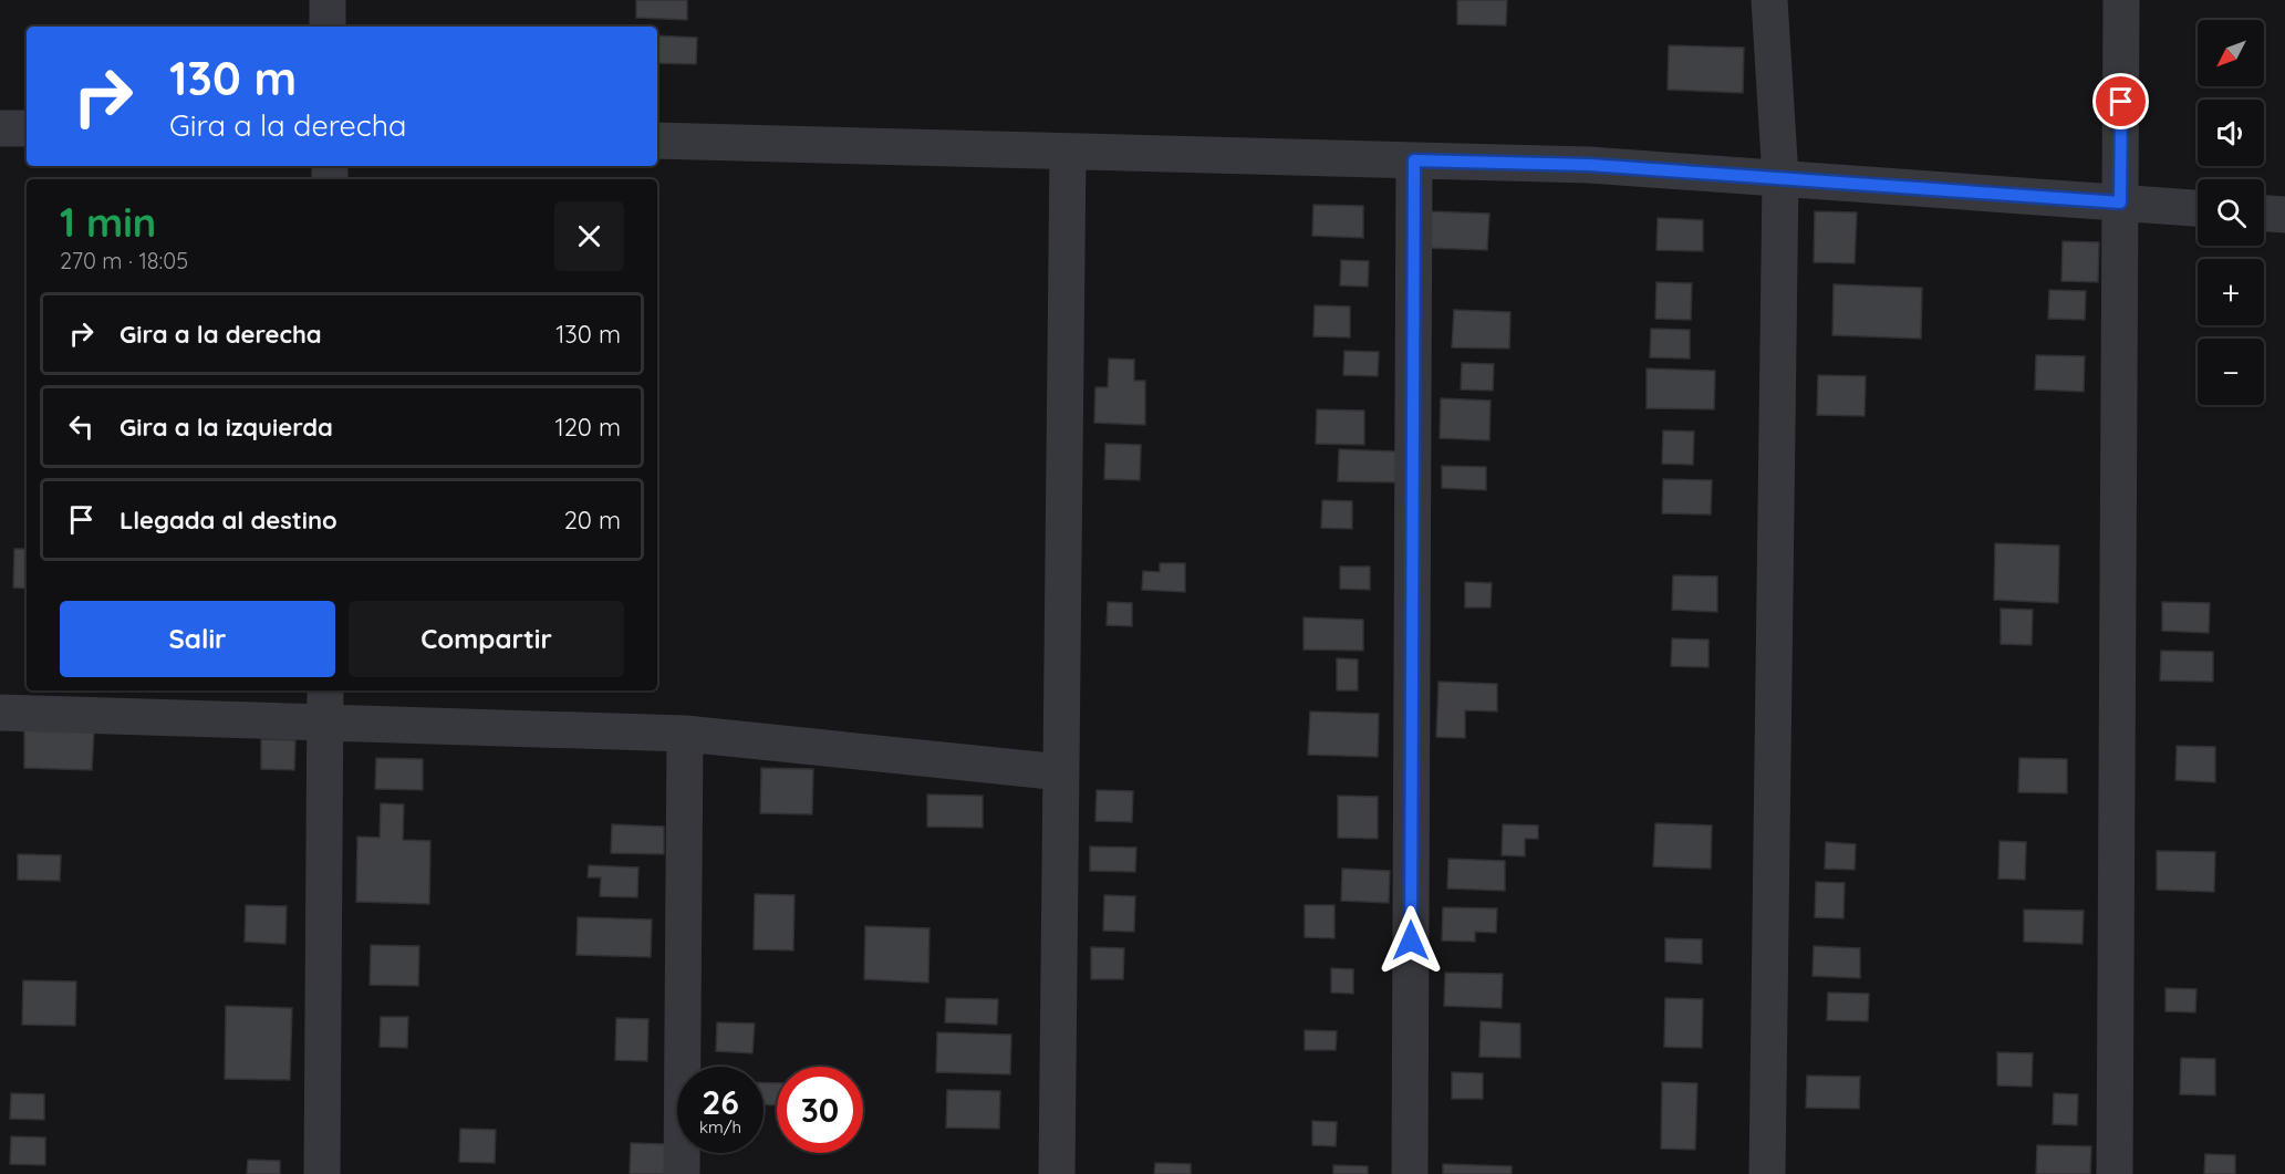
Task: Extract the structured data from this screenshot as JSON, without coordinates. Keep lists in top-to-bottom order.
{
  "north": "bottom left",
  "page": {
    "map_buttons": ["+", "−"],
    "turn": ["130 m", "Gira a la derecha"],
    "heading": ["1 min", "270 m · 18:05"],
    "list": [
      {
        "name": "Gira a la derecha",
        "value": "130 m"
      },
      {
        "name": "Gira a la izquierda",
        "value": "120 m"
      },
      {
        "name": "Llegada al destino",
        "value": "20 m"
      }
    ],
    "buttons": ["Salir", "Compartir"],
    "speed": "26 km/h",
    "limit": "30"
  }
}
